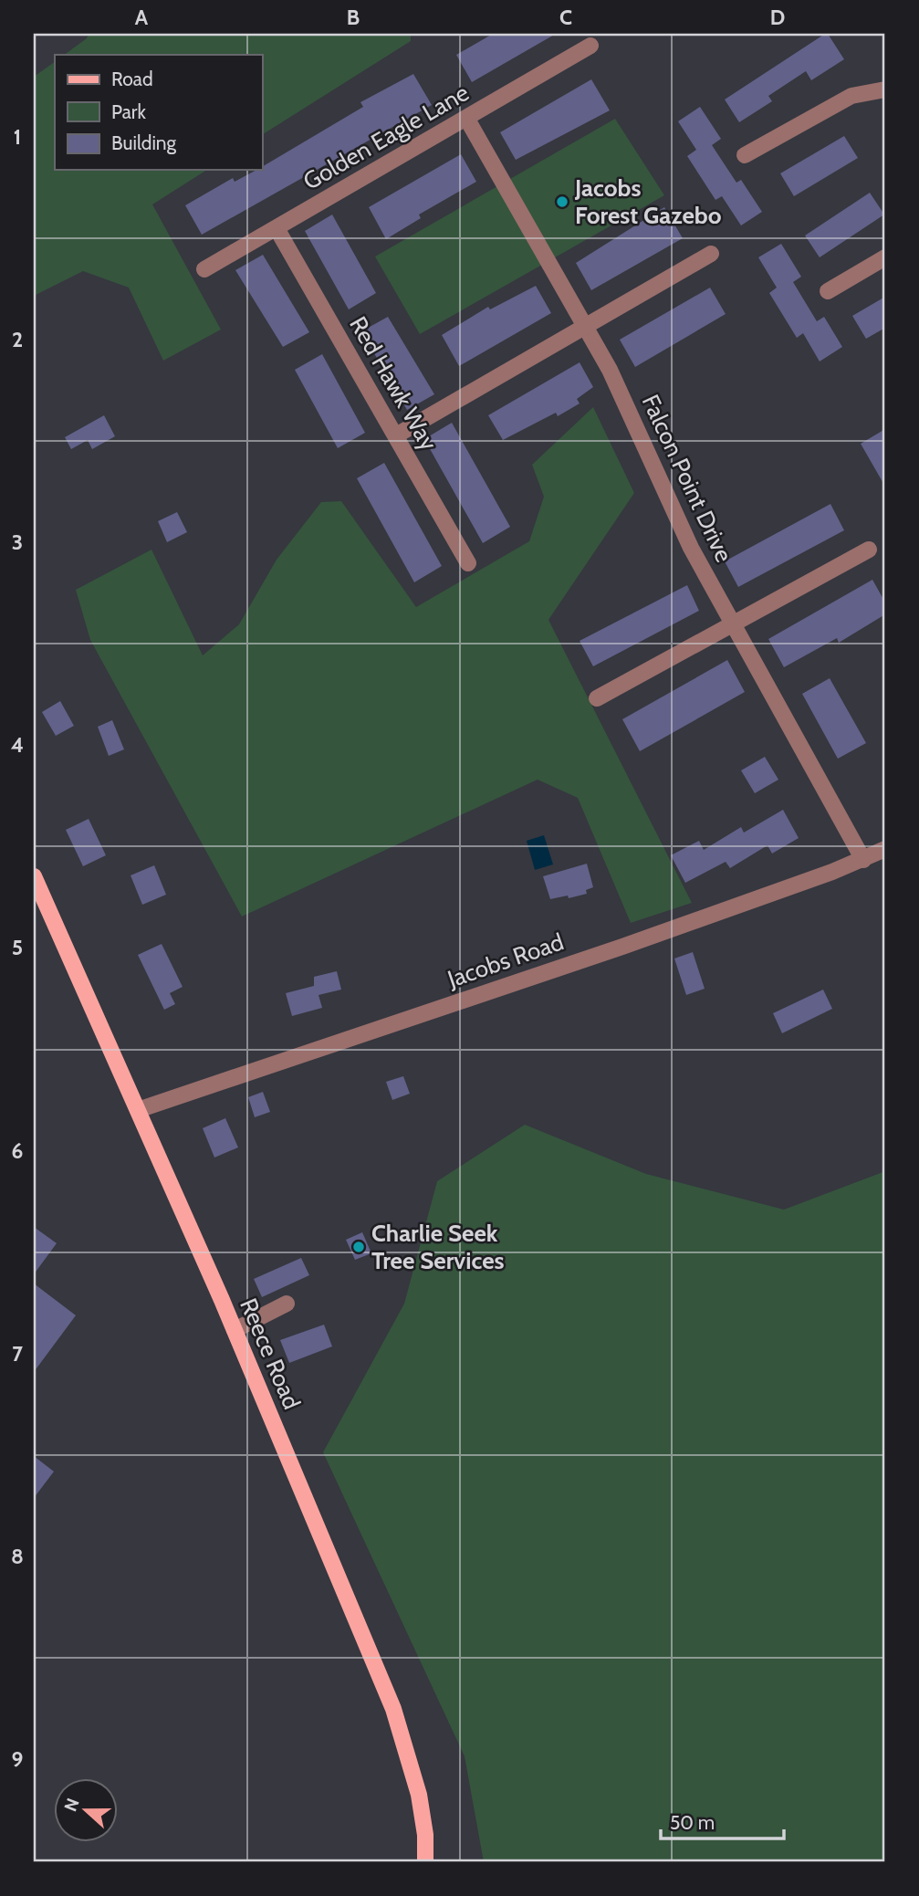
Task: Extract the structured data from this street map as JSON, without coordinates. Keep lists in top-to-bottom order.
{
  "streets": {
    "main road": ["Reece Road"],
    "street": [
      "Golden Eagle Lane",
      "Red Hawk Way",
      "Falcon Point Drive",
      "Jacobs Road"
    ]
  },
  "crossings": [
    ["Golden Eagle Lane", "Red Hawk Way"],
    ["Golden Eagle Lane", "Falcon Point Drive"],
    ["Falcon Point Drive", "Jacobs Road"],
    ["Jacobs Road", "Reece Road"]
  ],
  "places": ["Jacobs Forest Gazebo", "Charlie Seek Tree Services"],
  "legend": ["Road", "Park", "Building"],
  "scale_bar": "50 m",
  "north": "left",
  "grid": {
    "columns": [
      "A",
      "B",
      "C",
      "D"
    ],
    "rows": [
      "1",
      "2",
      "3",
      "4",
      "5",
      "6",
      "7",
      "8",
      "9"
    ]
  }
}
